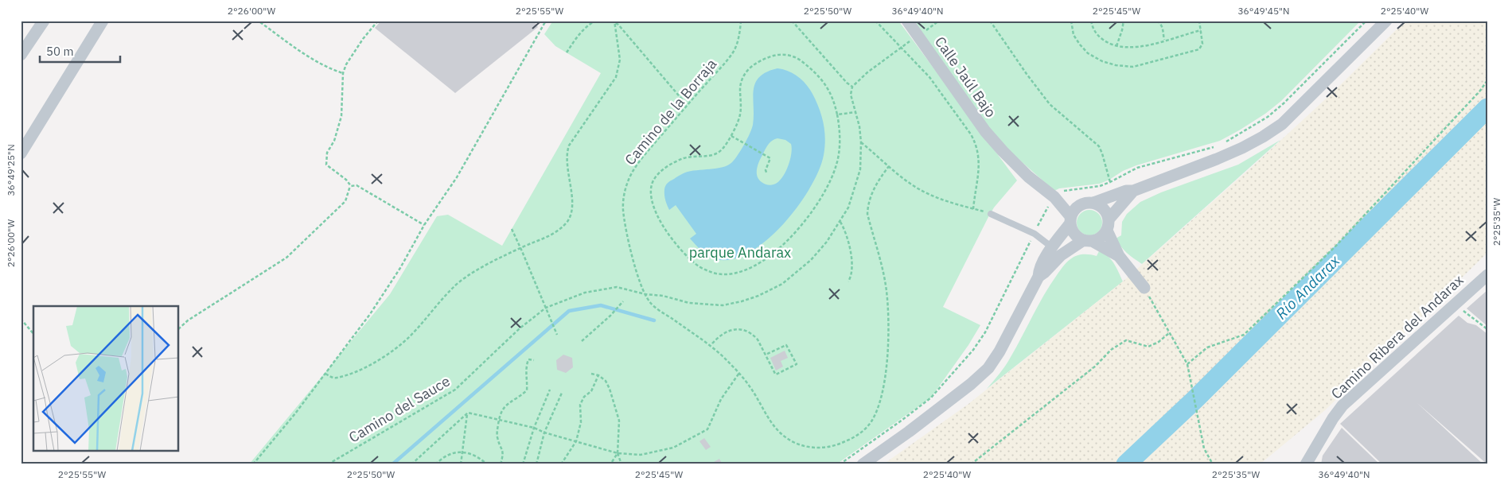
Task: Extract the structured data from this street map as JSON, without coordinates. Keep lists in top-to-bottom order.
{
  "streets": {
    "street": ["Calle Jaúl Bajo", "Camino Ribera del Andarax"],
    "path": ["Camino de la Borraja", "Camino del Sauce"]
  },
  "crossings": [
    ["Camino de la Borraja", "Camino del Sauce"]
  ],
  "water": ["Río Andarax"],
  "parks": ["parque Andarax"],
  "scale_bar": "50 m",
  "coordinates": [
    "2°26'00\"W",
    "2°25'55\"W",
    "2°25'50\"W",
    "36°49'40\"N",
    "2°25'45\"W",
    "36°49'45\"N",
    "2°25'40\"W",
    "36°49'25\"N",
    "2°25'35\"W"
  ]
}
